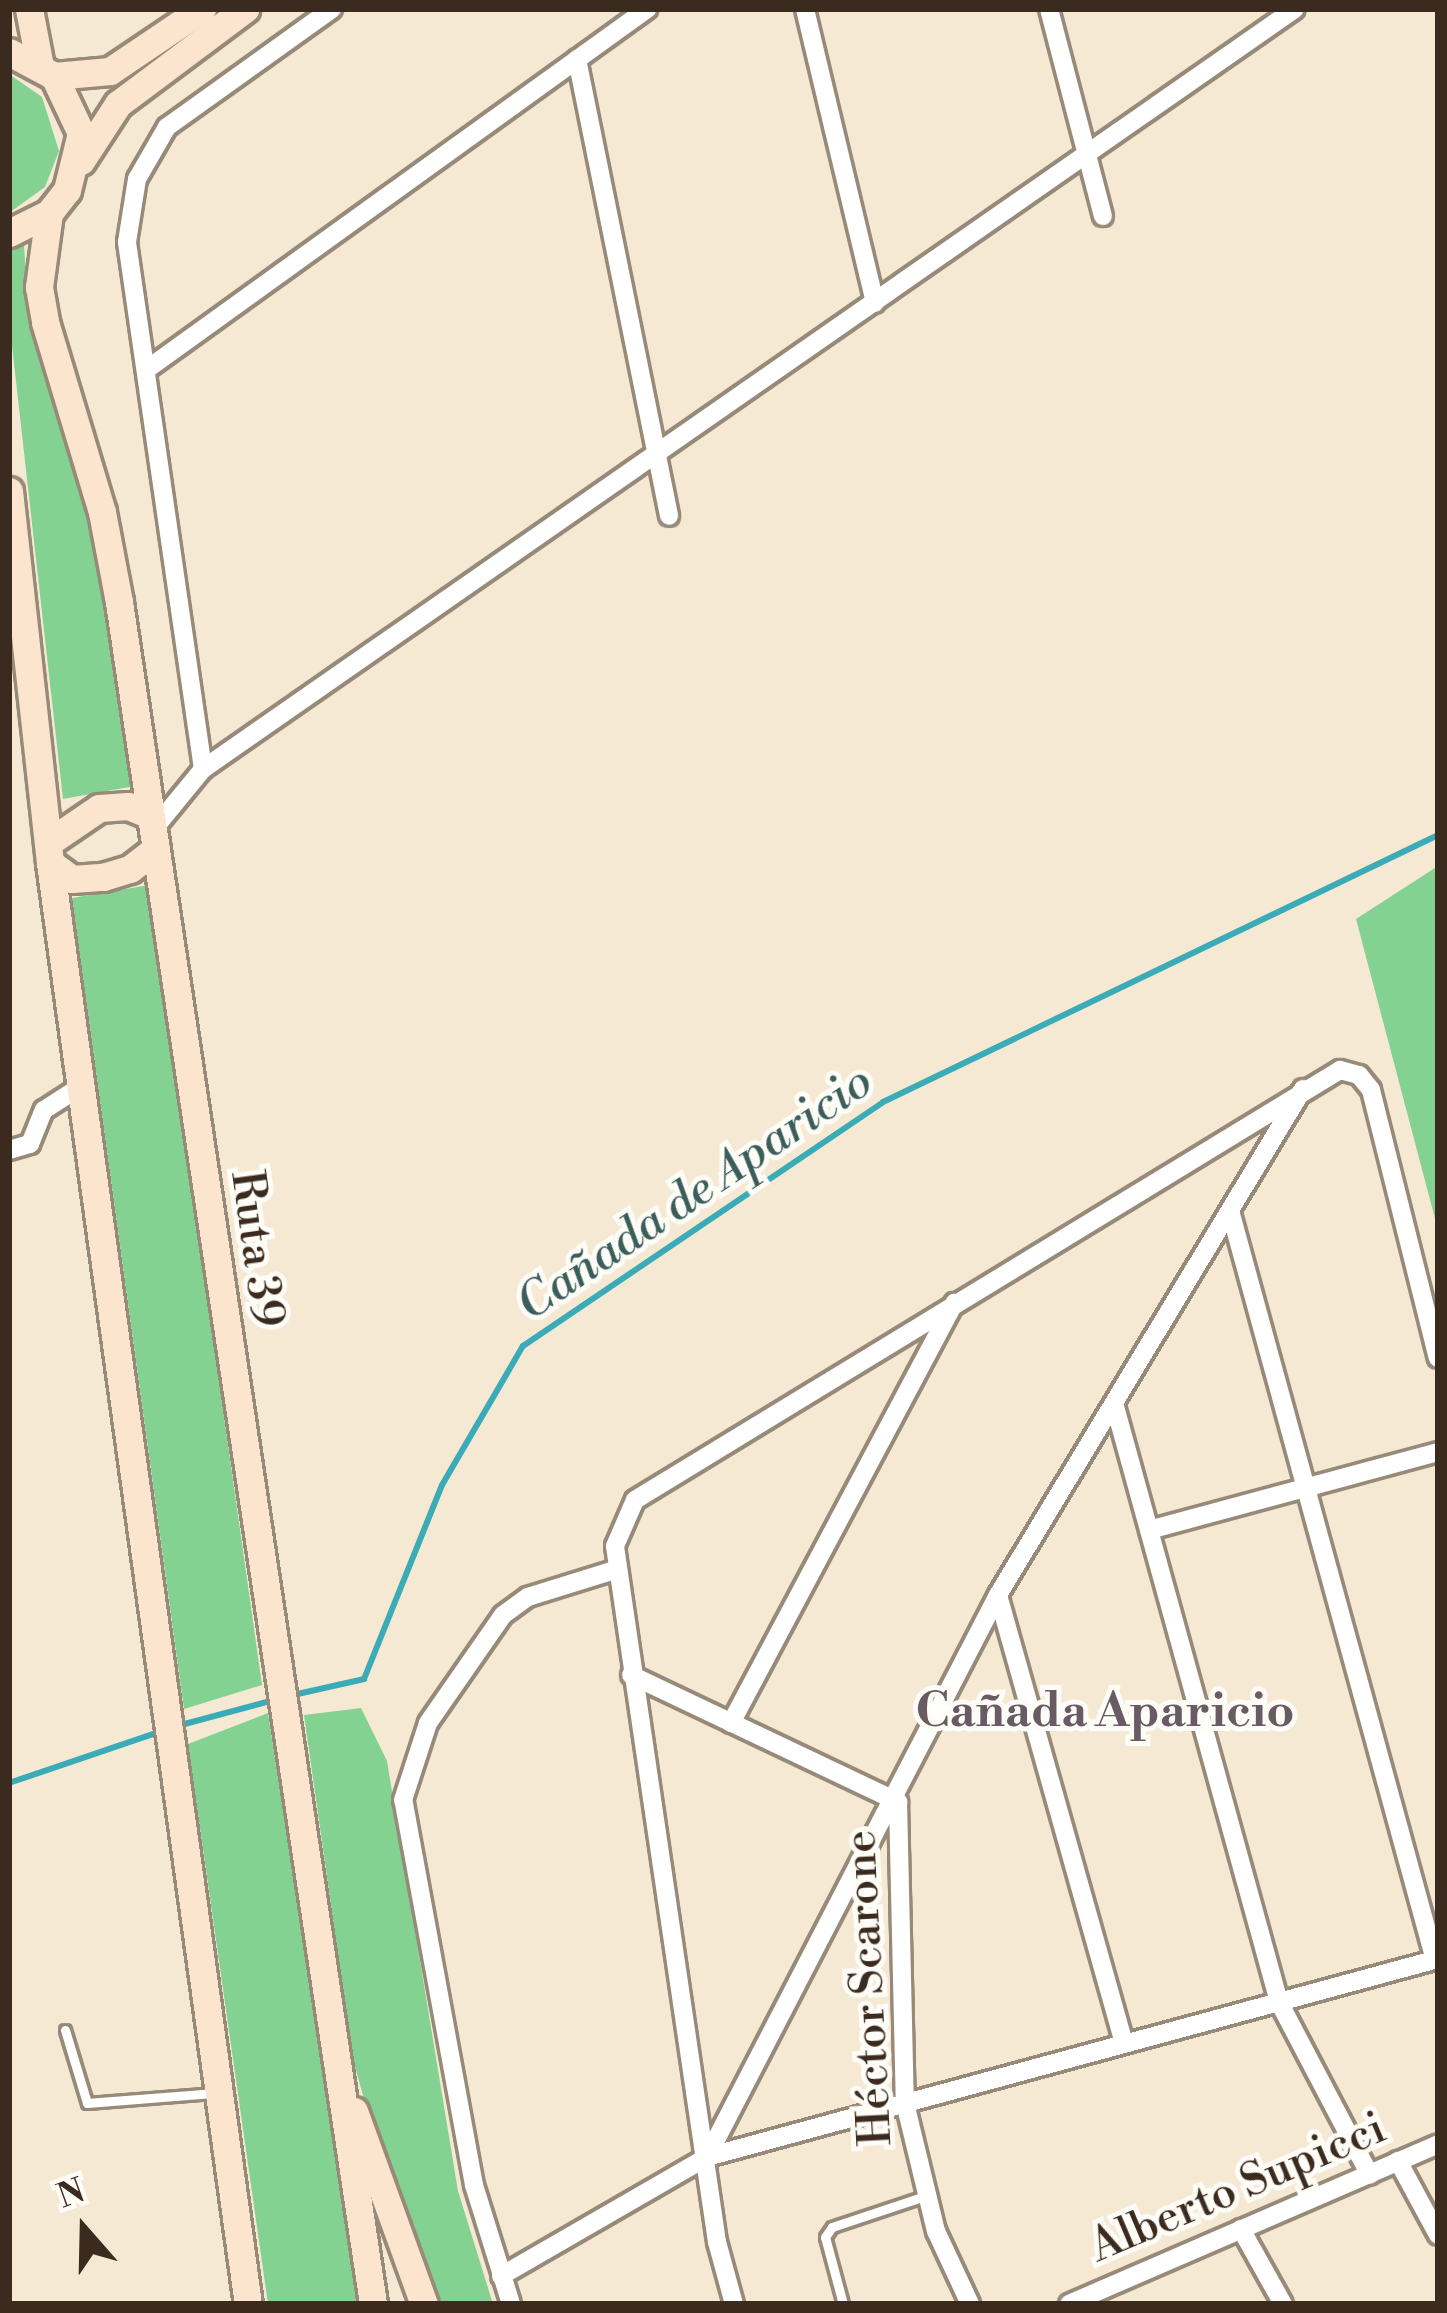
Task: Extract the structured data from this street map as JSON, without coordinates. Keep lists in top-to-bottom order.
{
  "streets": {
    "main road": ["Ruta 39"],
    "street": ["Héctor Scarone", "Alberto Supicci"]
  },
  "districts": ["Cañada Aparicio"],
  "water": ["Cañada de Aparicio"],
  "north": "top"
}
